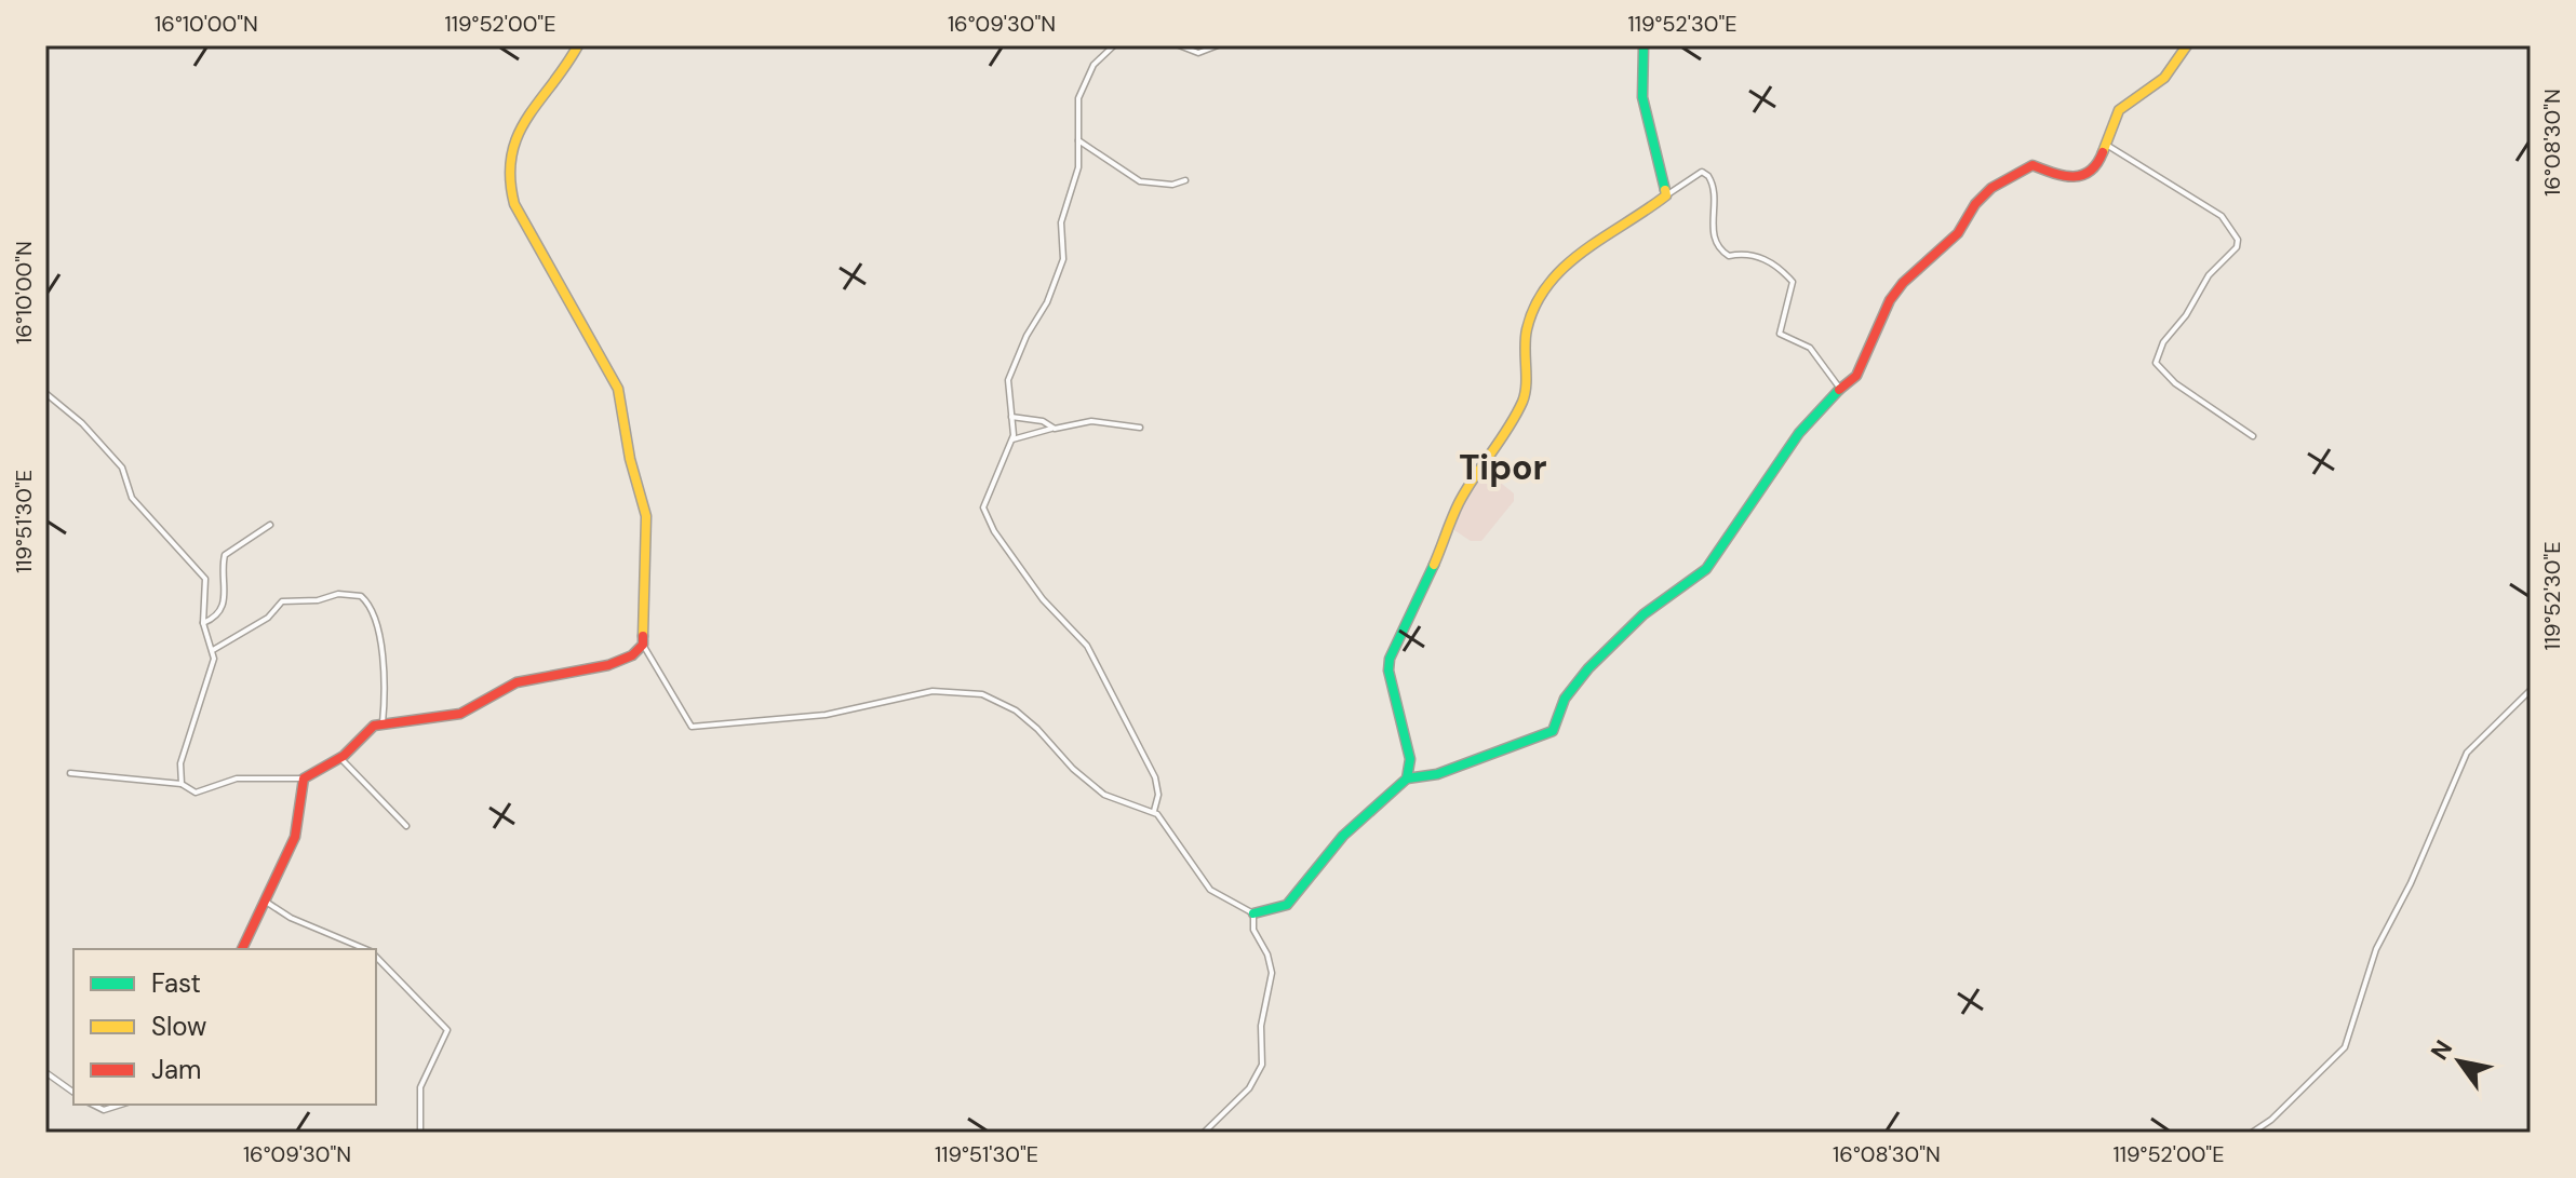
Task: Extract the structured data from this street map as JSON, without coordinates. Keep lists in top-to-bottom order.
{
  "districts": ["Tipor"],
  "legend": ["Fast", "Slow", "Jam"],
  "north": "top left",
  "coordinates": [
    "16°10'00\"N",
    "119°52'00\"E",
    "16°09'30\"N",
    "119°52'30\"E",
    "16°08'30\"N",
    "119°51'30\"E"
  ]
}
